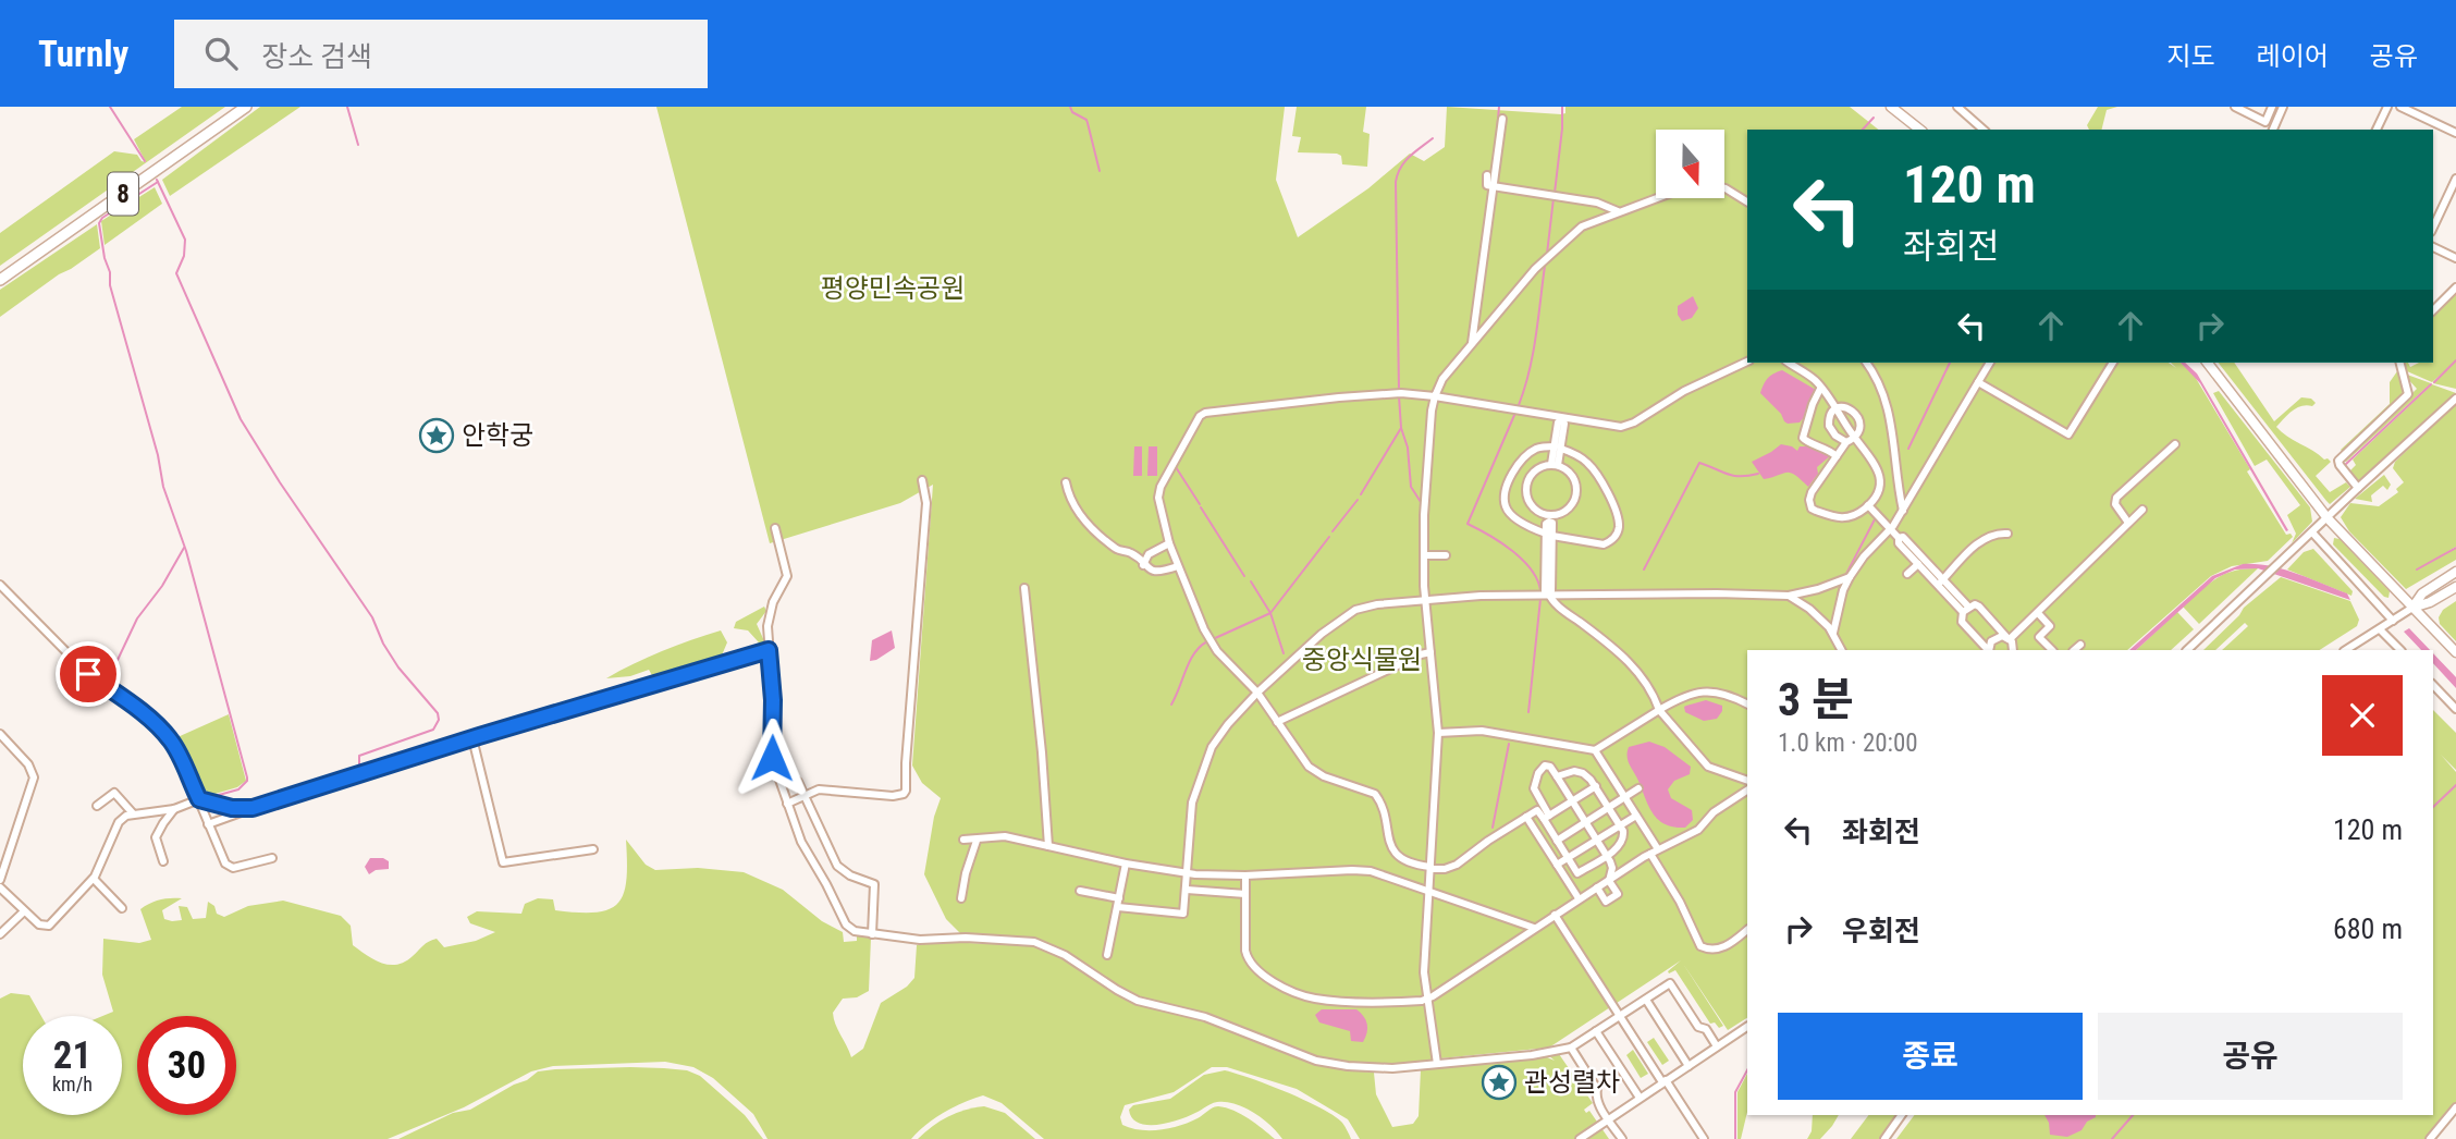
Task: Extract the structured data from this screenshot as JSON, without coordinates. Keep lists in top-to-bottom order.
{
  "streets": {
    "highway": ["8"]
  },
  "parks": ["평양민속공원", "중앙식물원"],
  "places": {
    "place": ["안학궁", "관성렬차"]
  },
  "north": "bottom",
  "page": {
    "header": "Turnly",
    "search": "장소 검색",
    "nav": ["지도", "레이어", "공유"],
    "turn": ["120 m", "좌회전"],
    "heading": ["3 분", "1.0 km · 20:00"],
    "list": [
      {
        "name": "좌회전",
        "value": "120 m"
      },
      {
        "name": "우회전",
        "value": "680 m"
      }
    ],
    "buttons": ["종료", "공유"],
    "speed": "21 km/h",
    "limit": "30"
  }
}
